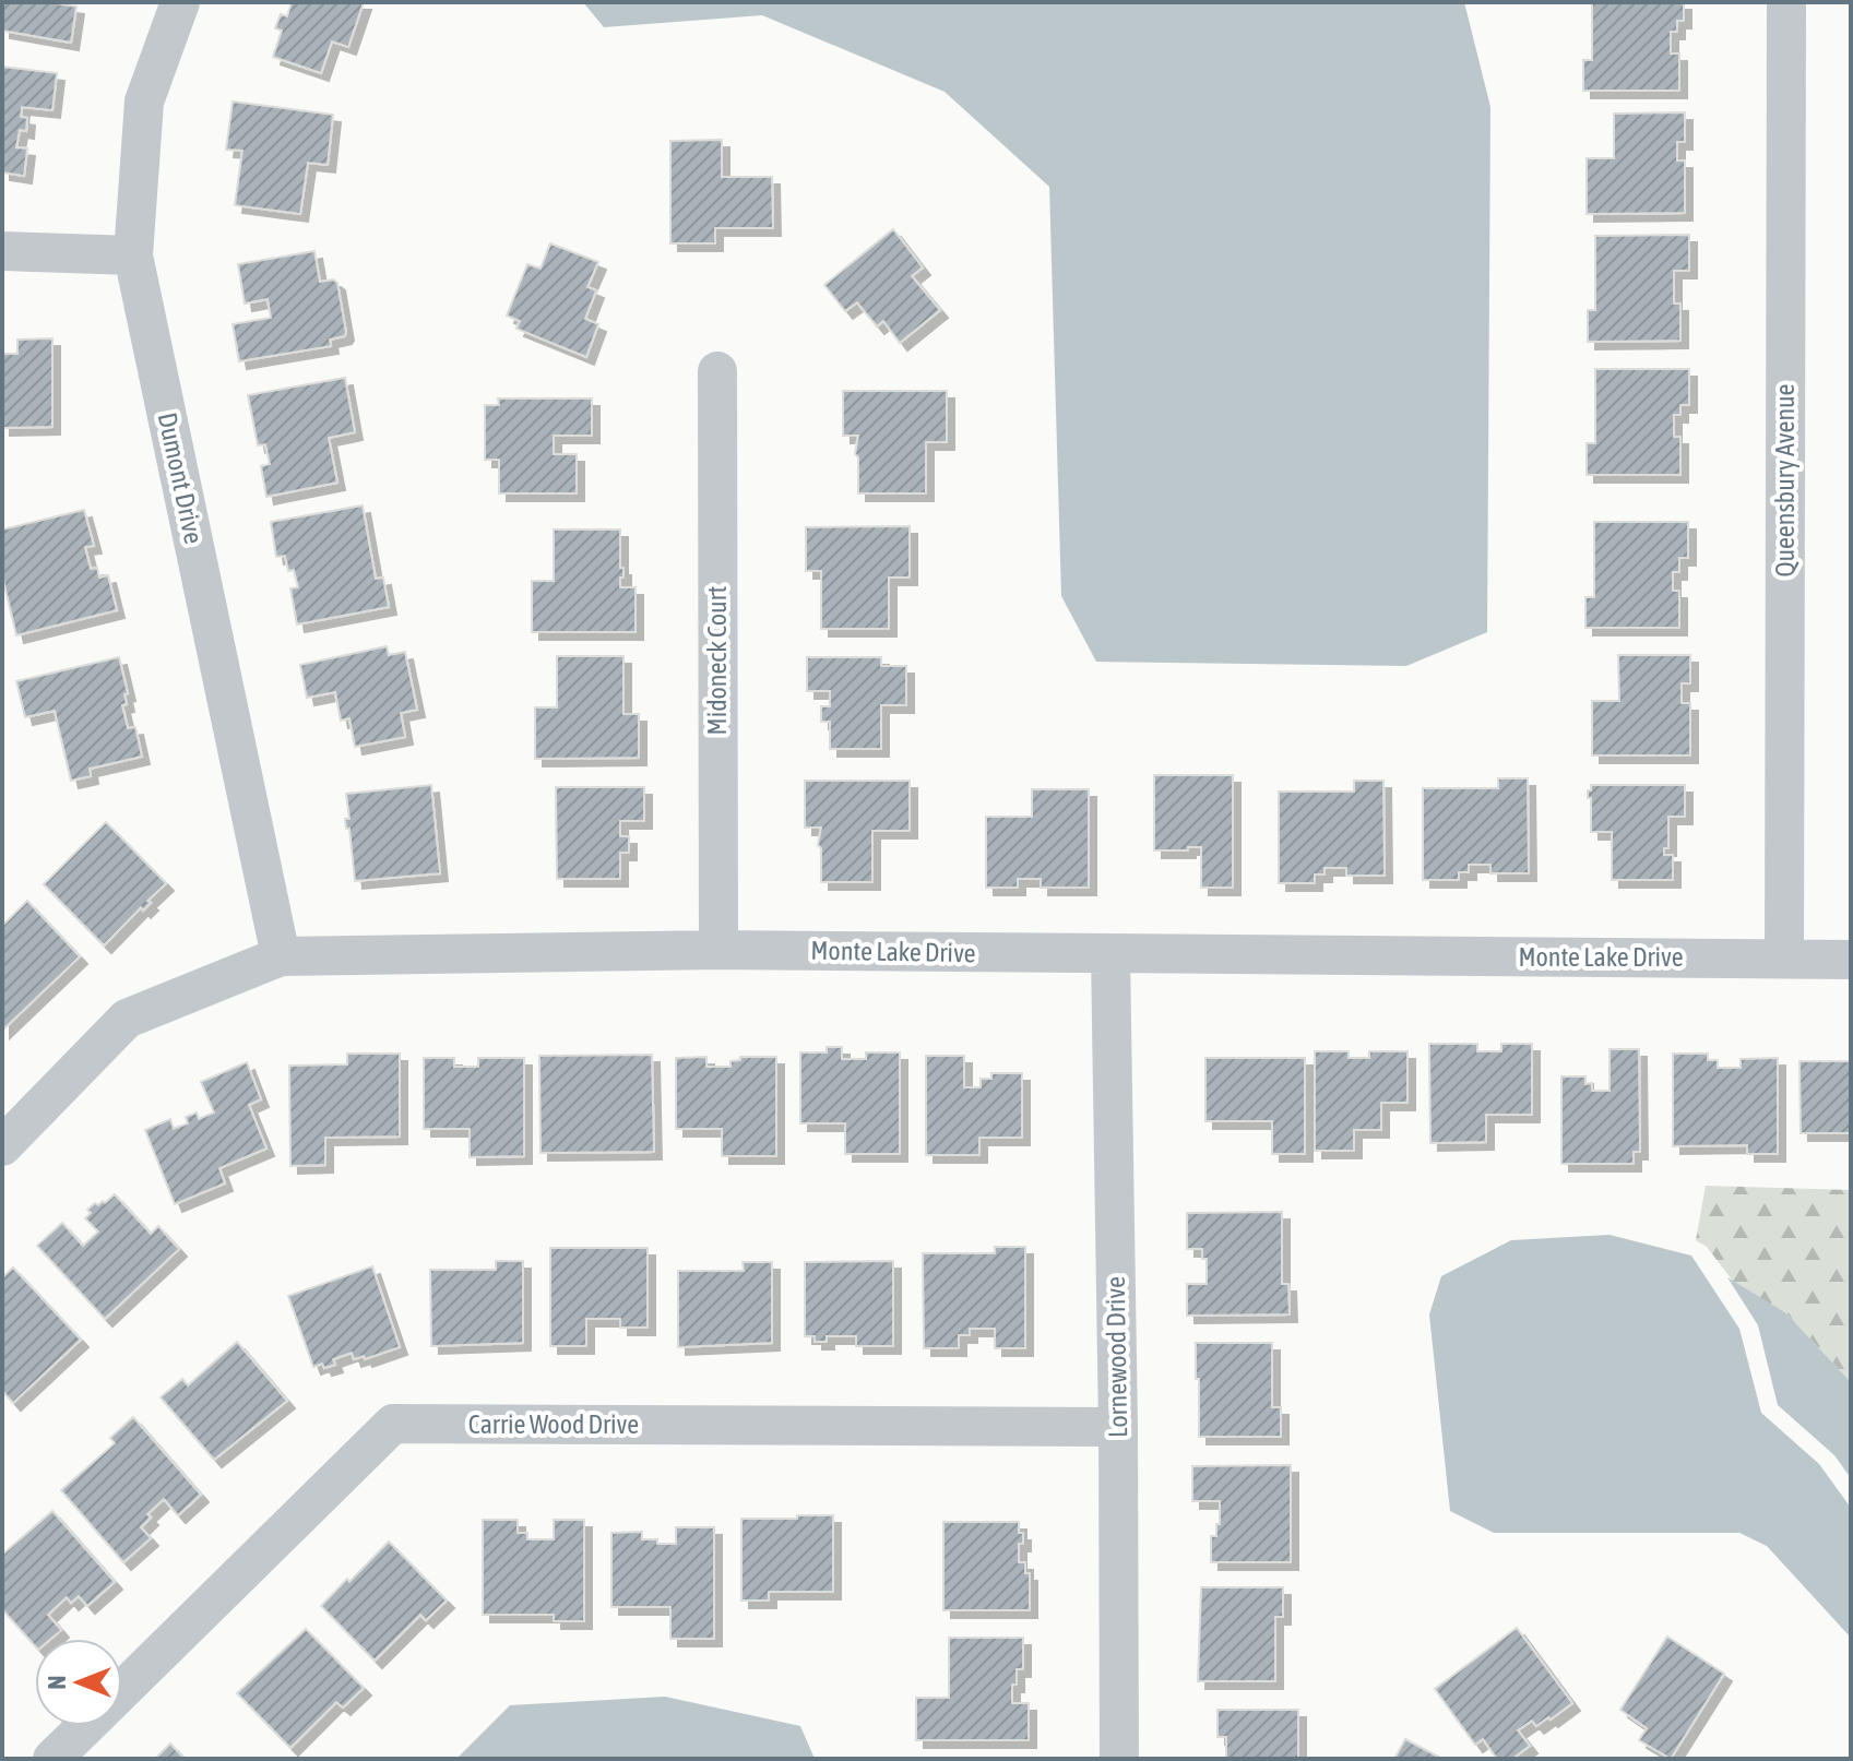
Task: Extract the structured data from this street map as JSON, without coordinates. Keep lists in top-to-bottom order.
{
  "streets": {
    "street": [
      "Dumont Drive",
      "Queensbury Avenue",
      "Midoneck Court",
      "Monte Lake Drive",
      "Lornewood Drive",
      "Carrie Wood Drive"
    ]
  },
  "crossings": [
    ["Dumont Drive", "Monte Lake Drive"],
    ["Queensbury Avenue", "Monte Lake Drive"],
    ["Midoneck Court", "Monte Lake Drive"],
    ["Monte Lake Drive", "Lornewood Drive"],
    ["Lornewood Drive", "Carrie Wood Drive"]
  ],
  "north": "left"
}
